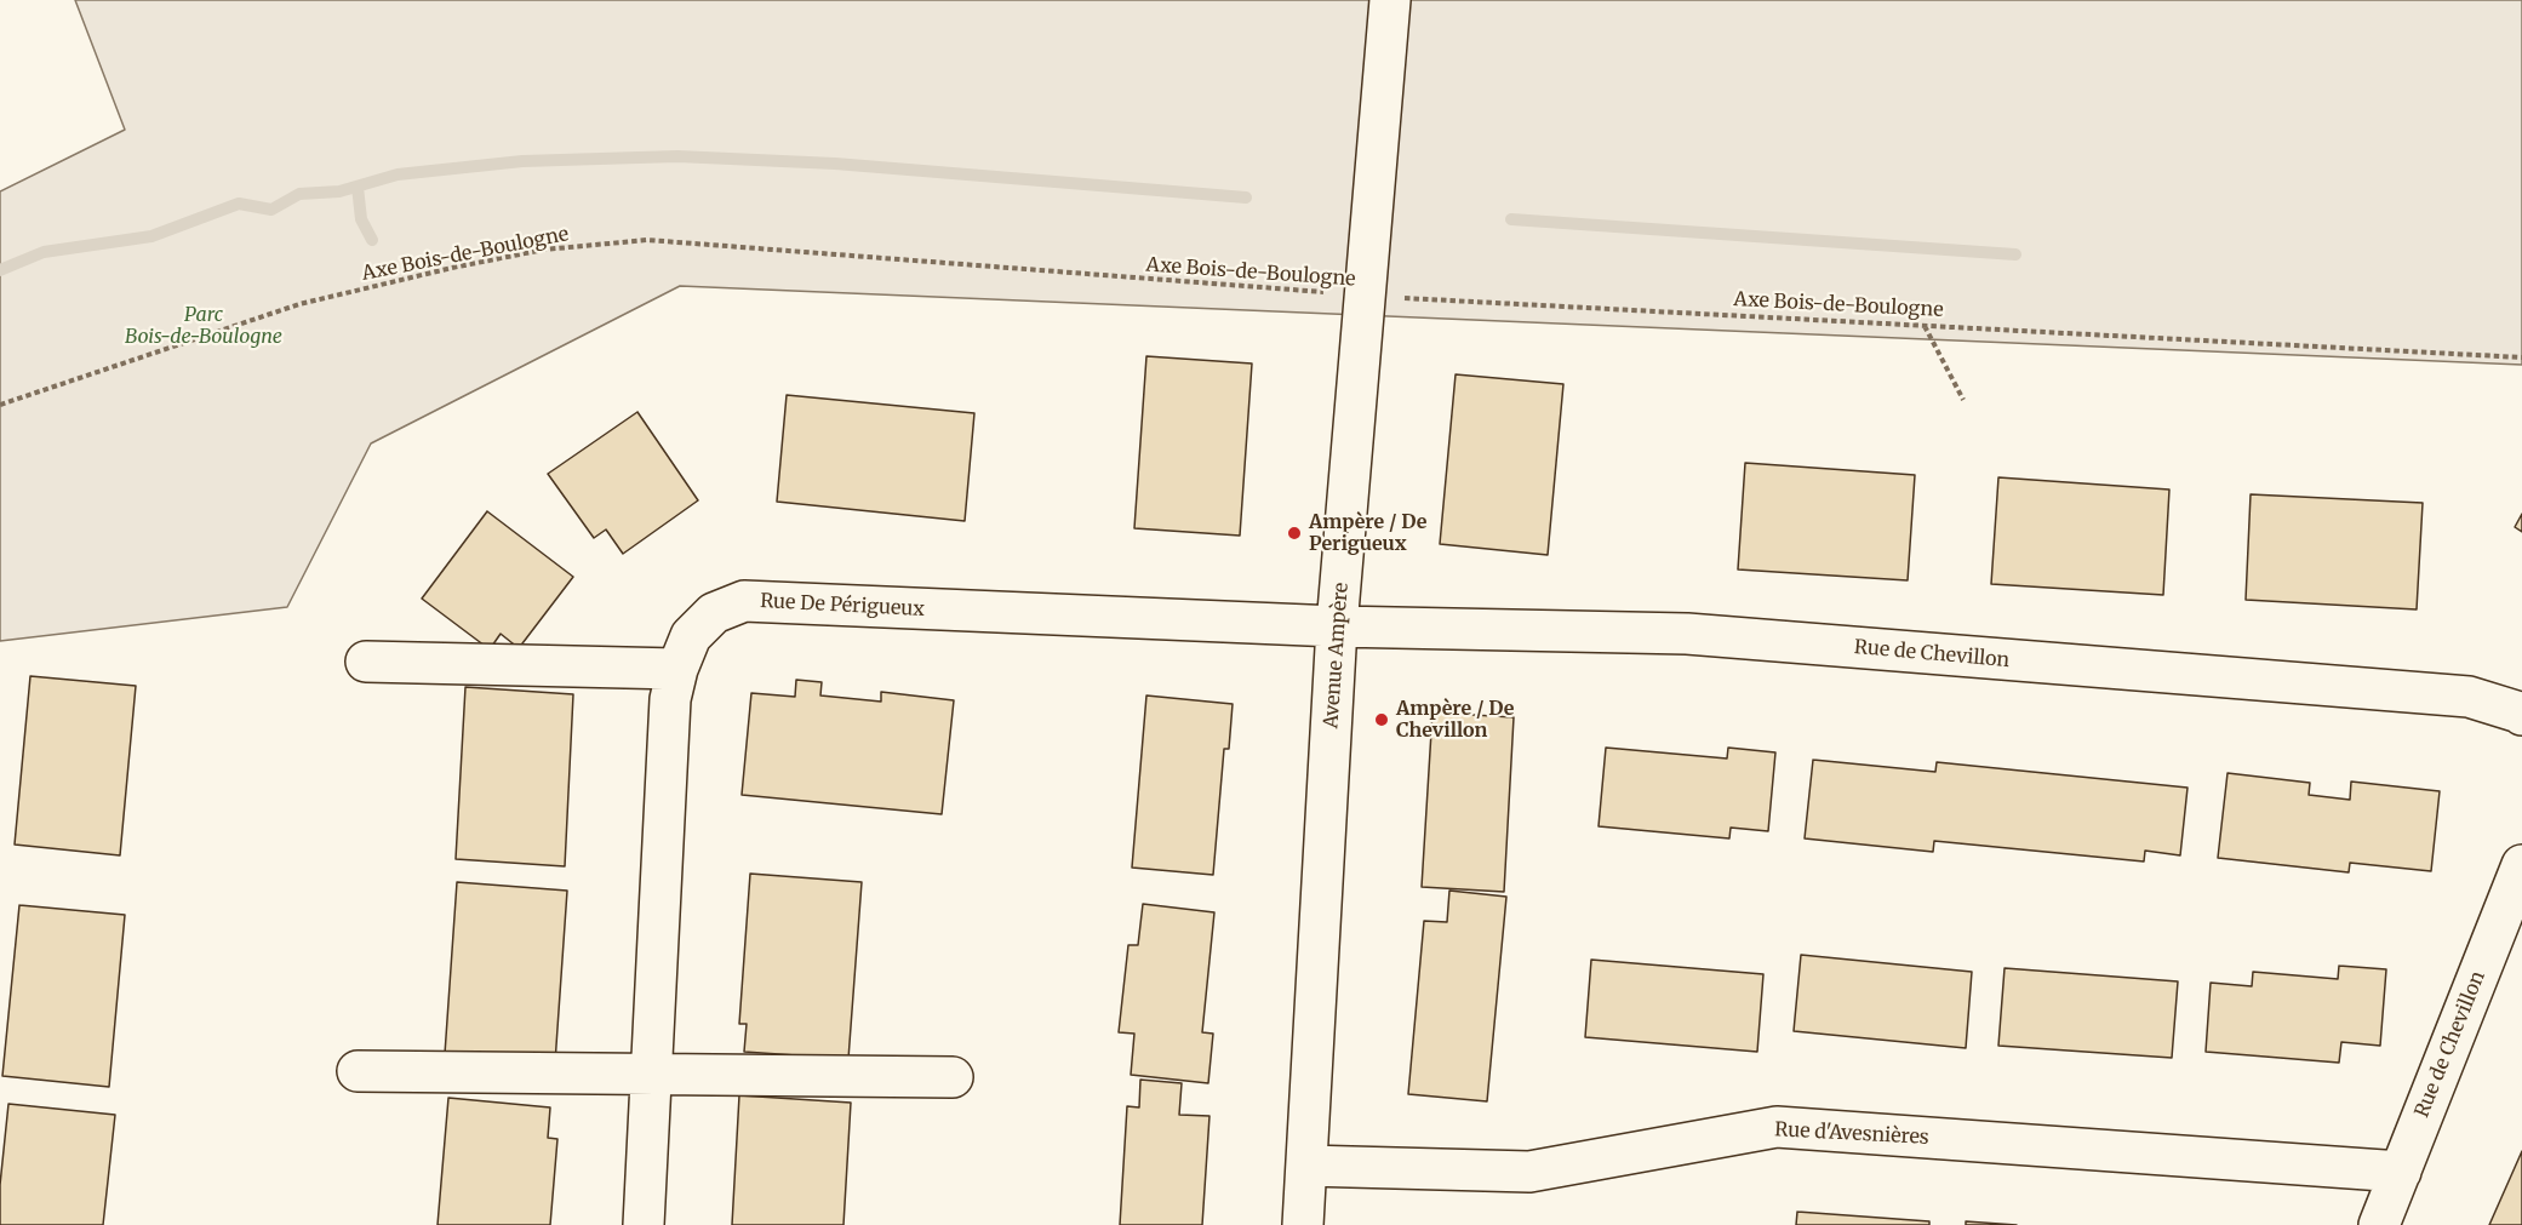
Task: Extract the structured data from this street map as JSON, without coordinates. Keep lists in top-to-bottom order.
{
  "streets": {
    "street": [
      "Rue De Périgueux",
      "Rue de Chevillon",
      "Avenue Ampère",
      "Rue d'Avesnières"
    ],
    "path": ["Axe Bois-de-Boulogne"]
  },
  "crossings": [
    ["Axe Bois-de-Boulogne", "Avenue Ampère"],
    ["Rue De Périgueux", "Rue de Chevillon"],
    ["Rue De Périgueux", "Avenue Ampère"],
    ["Rue de Chevillon", "Avenue Ampère"],
    ["Rue de Chevillon", "Rue d'Avesnières"],
    ["Avenue Ampère", "Rue d'Avesnières"]
  ],
  "parks": ["Parc Bois-de-Boulogne"],
  "places": ["Ampère / De Perigueux", "Ampère / De Chevillon"]
}
